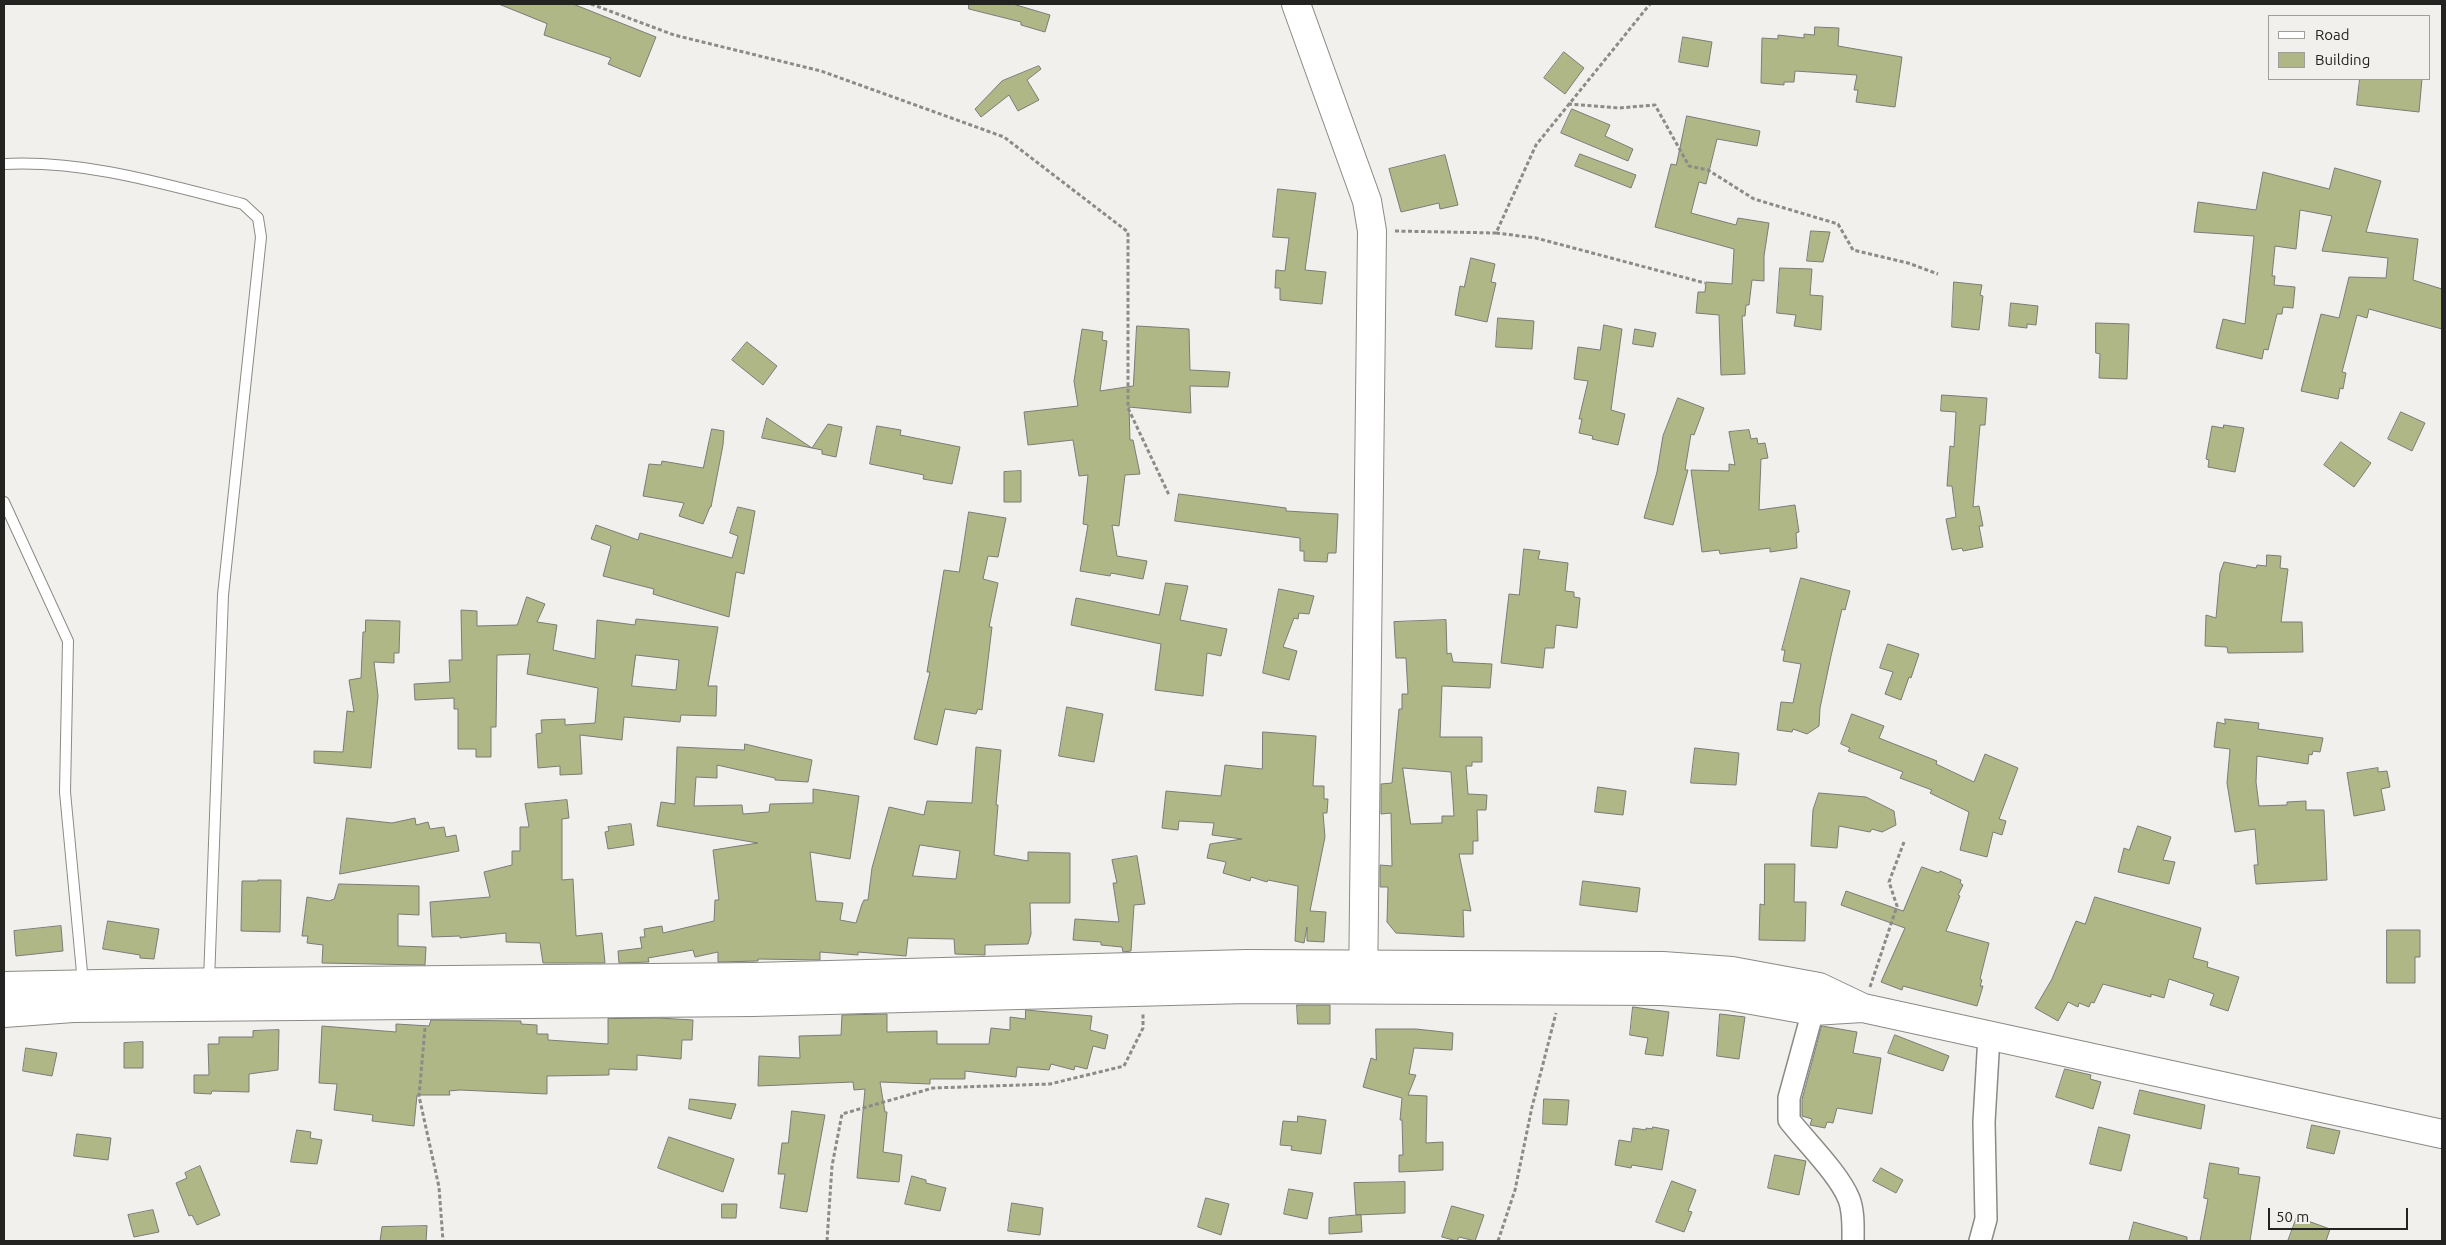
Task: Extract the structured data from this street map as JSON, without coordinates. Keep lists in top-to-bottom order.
{
  "legend": ["Road", "Building"],
  "scale_bar": "50 m"
}
